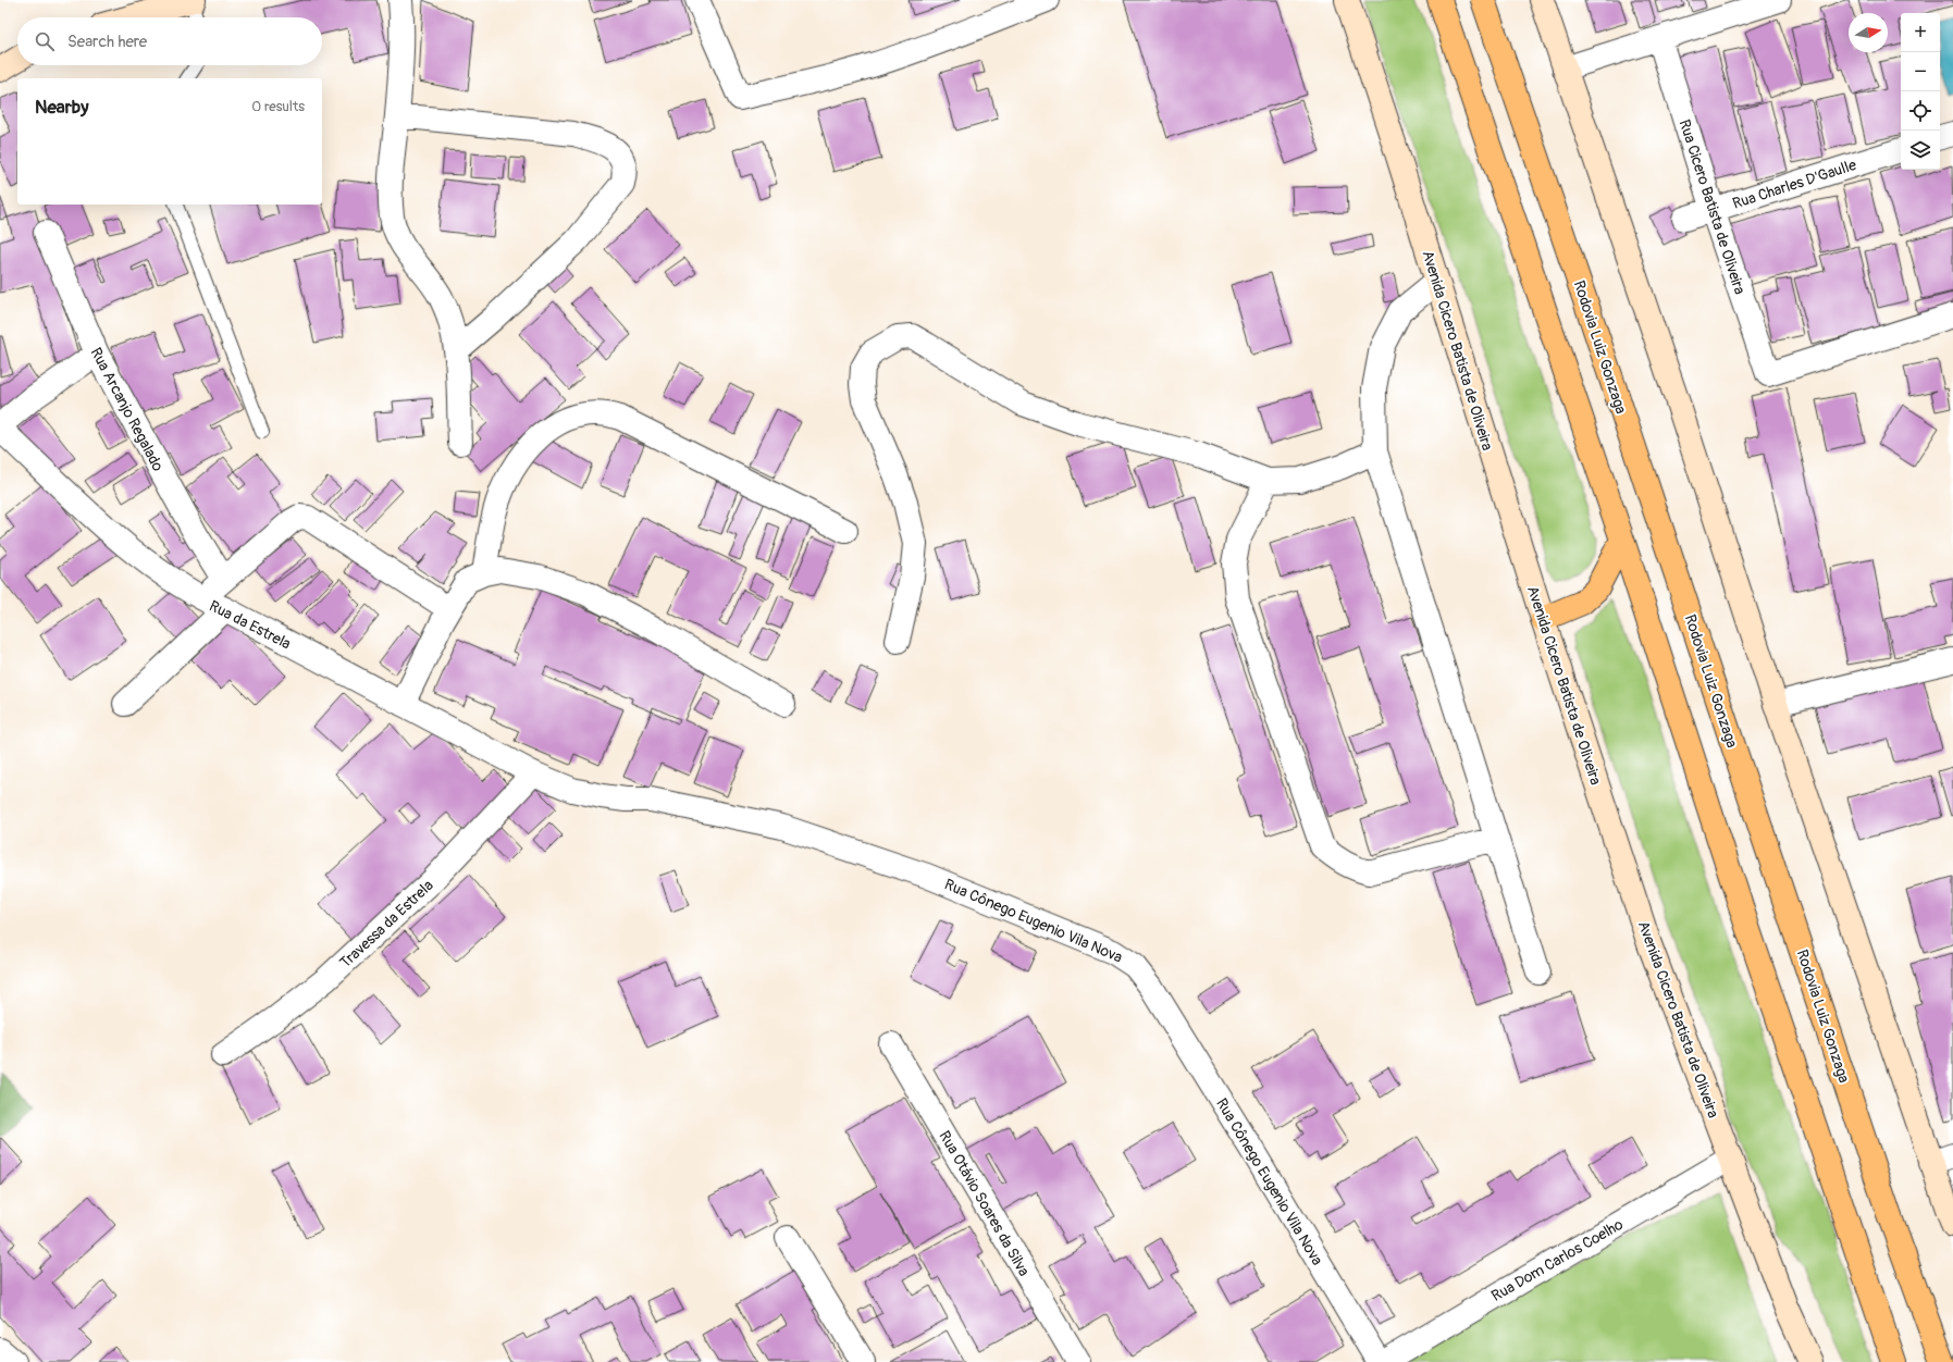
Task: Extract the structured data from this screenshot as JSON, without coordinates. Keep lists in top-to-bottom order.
{
  "streets": {
    "highway": ["Rodovia Luiz Gonzaga"],
    "main road": ["Avenida Cicero Batista de Oliveira"],
    "street": [
      "Rua Charles D'Gaulle",
      "Rua Cicero Batista de Oliveira",
      "Rua Arcanjo Regalado",
      "Rua da Estrela",
      "Rua Cônego Eugenio Vila Nova",
      "Travessa da Estrela",
      "Rua Otávio Soares da Silva",
      "Rua Dom Carlos Coelho"
    ]
  },
  "crossings": [
    ["Rua Charles D'Gaulle", "Rua Cicero Batista de Oliveira"],
    ["Avenida Cicero Batista de Oliveira", "Rua Dom Carlos Coelho"],
    ["Rua da Estrela", "Rua Cônego Eugenio Vila Nova"],
    ["Rua da Estrela", "Travessa da Estrela"],
    ["Rua Cônego Eugenio Vila Nova", "Travessa da Estrela"]
  ],
  "north": "right",
  "page": {
    "map_buttons": ["+", "−"],
    "search": "Search here",
    "heading": ["Nearby", "0 results"]
  }
}
